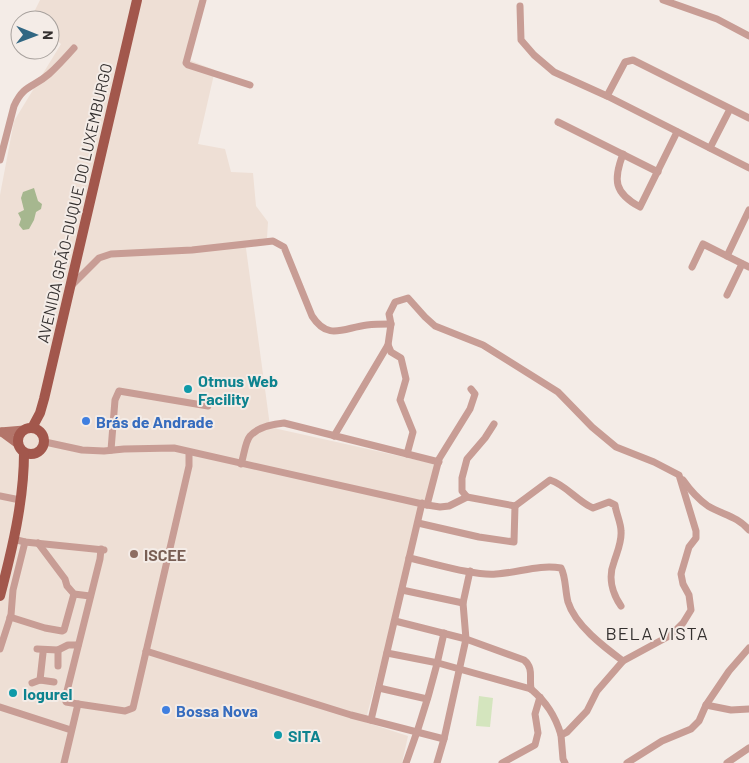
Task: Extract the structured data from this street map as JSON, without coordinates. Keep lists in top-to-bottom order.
{
  "streets": {
    "main road": ["AVENIDA GRÃO-DUQUE DO LUXEMBURGO"]
  },
  "districts": ["BELA VISTA"],
  "places": [
    "Otmus Web Facility",
    "Brás de Andrade",
    "ISCEE",
    "Iogurel",
    "Bossa Nova",
    "SITA"
  ],
  "north": "right"
}
